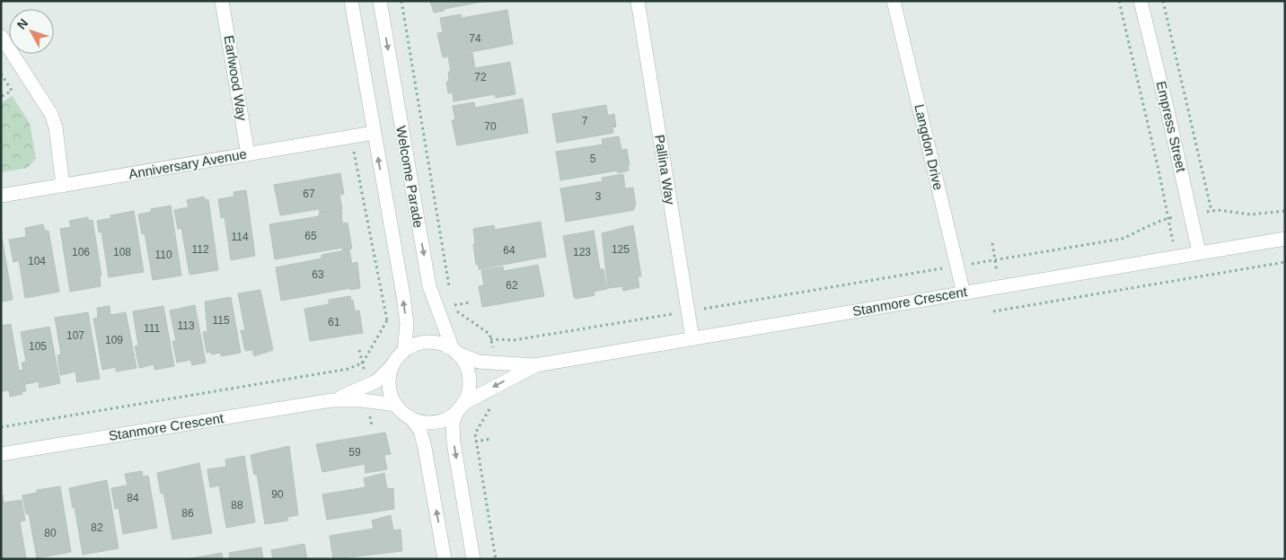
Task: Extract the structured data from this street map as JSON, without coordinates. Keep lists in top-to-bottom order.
{
  "streets": {
    "street": [
      "Earlwood Way",
      "Empress Street",
      "Langdon Drive",
      "Anniversary Avenue",
      "Pallina Way",
      "Welcome Parade",
      "Stanmore Crescent"
    ]
  },
  "crossings": [
    ["Earlwood Way", "Anniversary Avenue"],
    ["Empress Street", "Stanmore Crescent"],
    ["Langdon Drive", "Stanmore Crescent"],
    ["Anniversary Avenue", "Welcome Parade"],
    ["Pallina Way", "Stanmore Crescent"],
    ["Welcome Parade", "Stanmore Crescent"]
  ],
  "house_numbers": [
    "74",
    "72",
    "7",
    "70",
    "5",
    "67",
    "3",
    "65",
    "114",
    "112",
    "125",
    "64",
    "106",
    "108",
    "123",
    "110",
    "104",
    "63",
    "62",
    "115",
    "61",
    "113",
    "111",
    "107",
    "109",
    "105",
    "59",
    "90",
    "84",
    "88",
    "86",
    "82",
    "80"
  ],
  "north": "top left"
}
